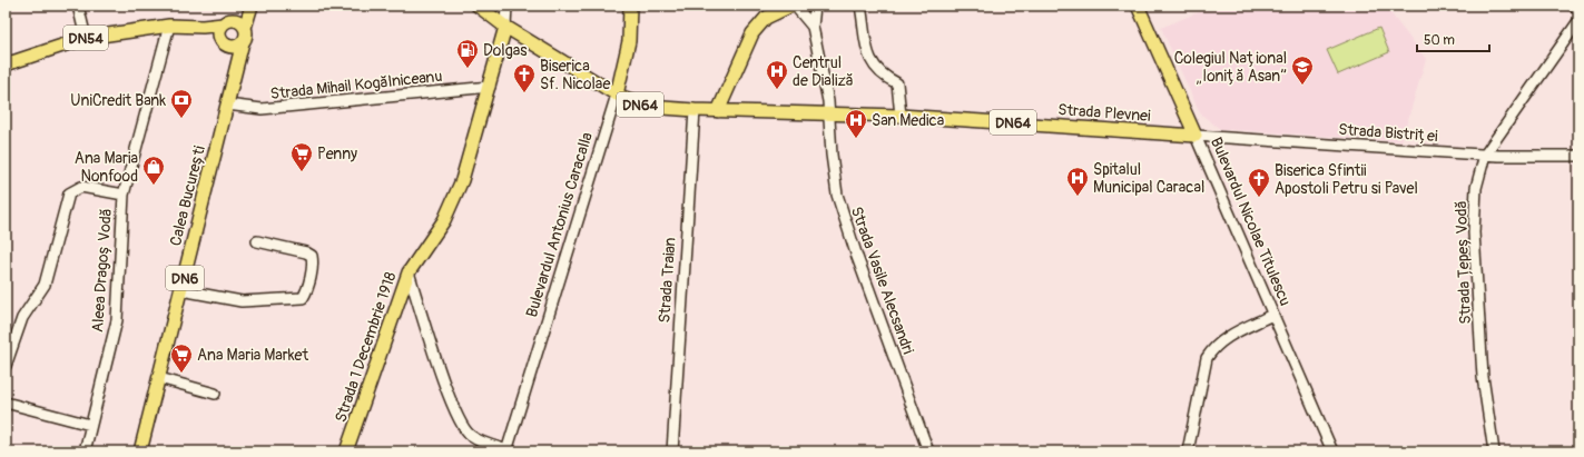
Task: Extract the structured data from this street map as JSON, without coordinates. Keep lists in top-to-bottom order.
{
  "streets": {
    "main road": [
      "DN54",
      "DN64",
      "Strada Plevnei",
      "Calea București",
      "Bulevardul Nicolae Titulescu",
      "Bulevardul Antonius Caracalla",
      "DN6",
      "Strada 1 Decembrie 1918"
    ],
    "street": [
      "Strada Mihail Kogălniceanu",
      "Strada Bistriței",
      "Strada Țepeș Vodă",
      "Aleea Dragoș Vodă",
      "Strada Traian",
      "Strada Vasile Alecsandri"
    ]
  },
  "crossings": [
    ["DN54", "Calea București"],
    ["DN54", "Aleea Dragoș Vodă"],
    ["DN54", "DN6"],
    ["Strada Mihail Kogălniceanu", "Calea București"],
    ["Strada Mihail Kogălniceanu", "Strada 1 Decembrie 1918"],
    ["Strada Plevnei", "Strada Bistriței"],
    ["Strada Plevnei", "Bulevardul Nicolae Titulescu"],
    ["Strada Plevnei", "Bulevardul Antonius Caracalla"],
    ["Strada Plevnei", "Strada Traian"],
    ["Strada Plevnei", "Strada Vasile Alecsandri"],
    ["Strada Plevnei", "Strada 1 Decembrie 1918"],
    ["Strada Bistriței", "Bulevardul Nicolae Titulescu"],
    ["Strada Bistriței", "Strada Țepeș Vodă"],
    ["Calea București", "DN6"]
  ],
  "places": {
    "fuel station": ["Dolgas"],
    "school or university": ["Colegiul Național „Ioniță Asan”"],
    "hospital": ["Centrul de Dializă", "San Medica", "Spitalul Municipal Caracal"],
    "church": ["Biserica Sf. Nicolae", "Biserica Sfintii Apostoli Petru si Pavel"],
    "bank": ["UniCredit Bank"],
    "supermarket": ["Penny", "Ana Maria Market"],
    "shop": ["Ana Maria Nonfood"]
  },
  "scale_bar": "50 m"
}
